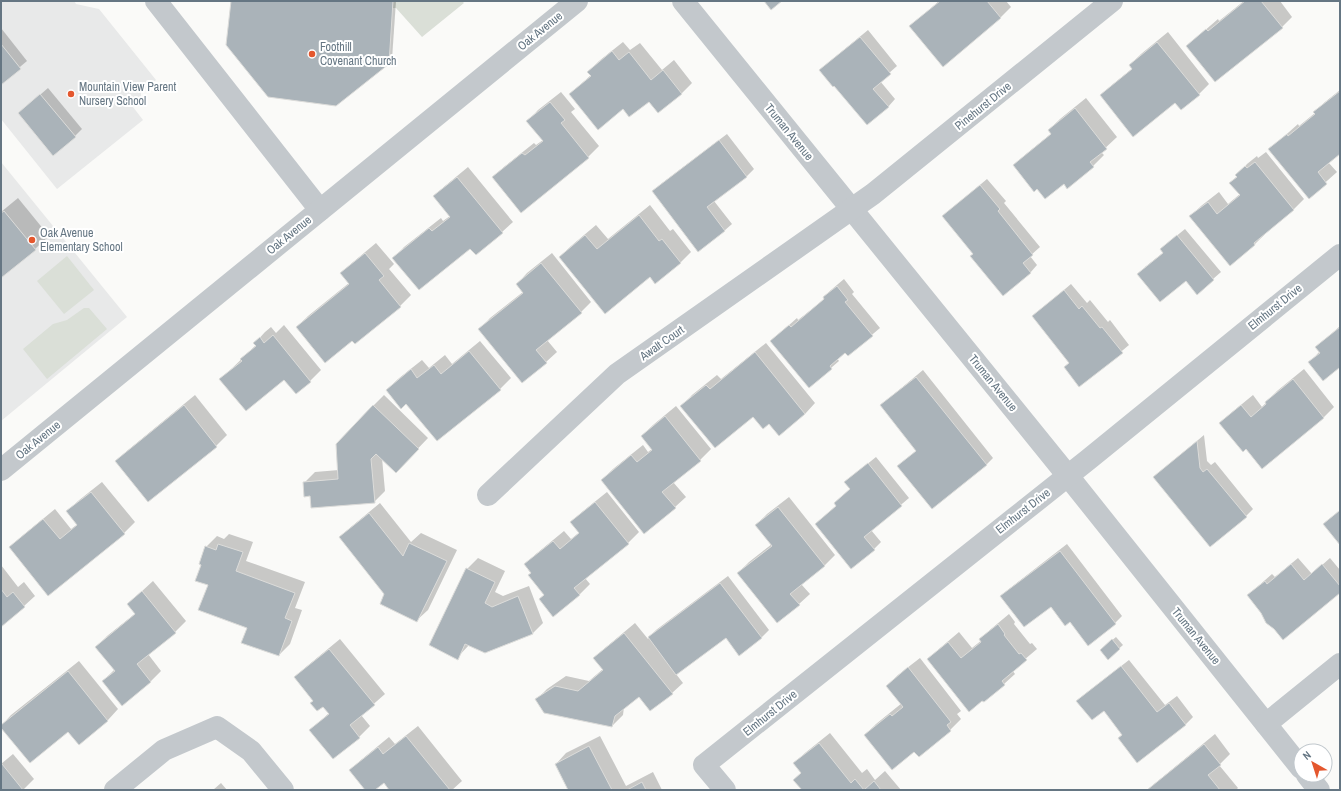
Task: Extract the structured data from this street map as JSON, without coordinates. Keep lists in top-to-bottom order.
{
  "streets": {
    "street": [
      "Oak Avenue",
      "Pinehurst Drive",
      "Truman Avenue",
      "Elmhurst Drive",
      "Awalt Court"
    ]
  },
  "crossings": [
    ["Pinehurst Drive", "Truman Avenue"],
    ["Pinehurst Drive", "Awalt Court"],
    ["Truman Avenue", "Elmhurst Drive"],
    ["Truman Avenue", "Awalt Court"]
  ],
  "places": ["Foothill Covenant Church", "Mountain View Parent Nursery School", "Oak Avenue Elementary School"],
  "north": "top left"
}
